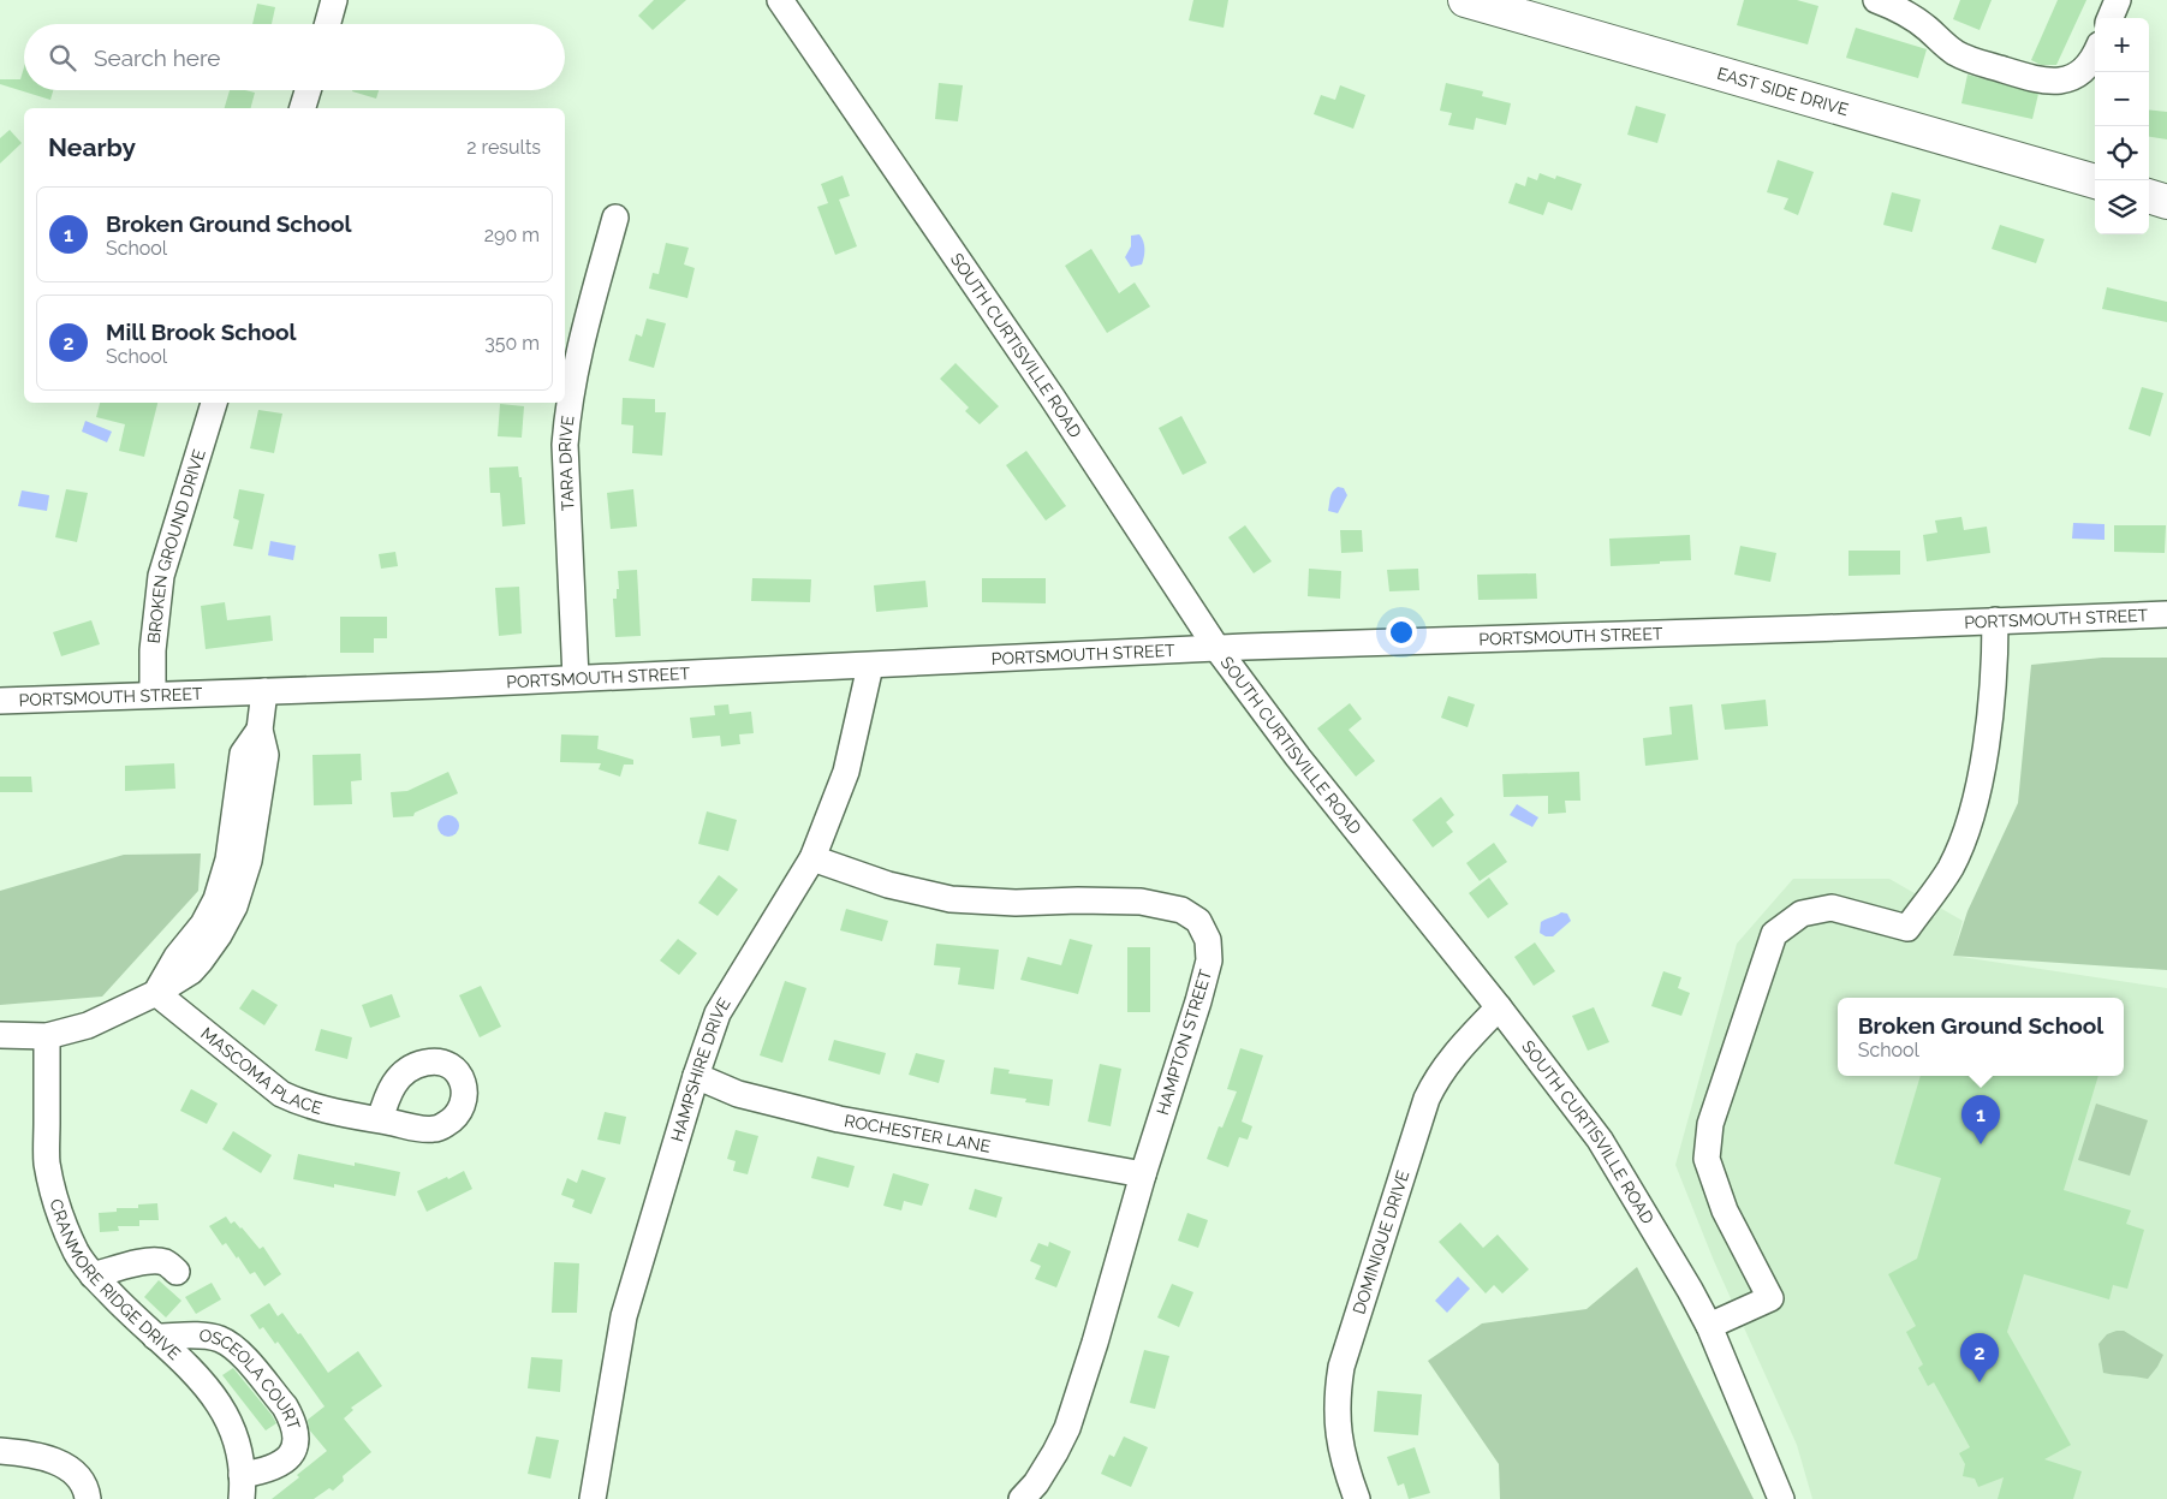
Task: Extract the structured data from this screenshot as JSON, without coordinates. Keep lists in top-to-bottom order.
{
  "streets": {
    "main road": ["EAST SIDE DRIVE"],
    "street": [
      "SOUTH CURTISVILLE ROAD",
      "TARA DRIVE",
      "BROKEN GROUND DRIVE",
      "PORTSMOUTH STREET",
      "HAMPTON STREET",
      "MASCOMA PLACE",
      "HAMPSHIRE DRIVE",
      "ROCHESTER LANE",
      "DOMINIQUE DRIVE",
      "CRANMORE RIDGE DRIVE",
      "OSCEOLA COURT"
    ]
  },
  "crossings": [
    ["SOUTH CURTISVILLE ROAD", "PORTSMOUTH STREET"],
    ["SOUTH CURTISVILLE ROAD", "DOMINIQUE DRIVE"],
    ["TARA DRIVE", "PORTSMOUTH STREET"],
    ["BROKEN GROUND DRIVE", "PORTSMOUTH STREET"],
    ["PORTSMOUTH STREET", "HAMPSHIRE DRIVE"],
    ["HAMPTON STREET", "HAMPSHIRE DRIVE"],
    ["HAMPTON STREET", "ROCHESTER LANE"],
    ["HAMPSHIRE DRIVE", "ROCHESTER LANE"],
    ["CRANMORE RIDGE DRIVE", "OSCEOLA COURT"]
  ],
  "page": {
    "map_buttons": ["+", "−"],
    "search": "Search here",
    "heading": ["Nearby", "2 results"],
    "list": [
      {
        "mark": "1",
        "name": "Broken Ground School",
        "note": "School",
        "value": "290 m"
      },
      {
        "mark": "2",
        "name": "Mill Brook School",
        "note": "School",
        "value": "350 m"
      }
    ],
    "popup": ["Broken Ground School", "School"],
    "pins": ["1", "2"]
  }
}
